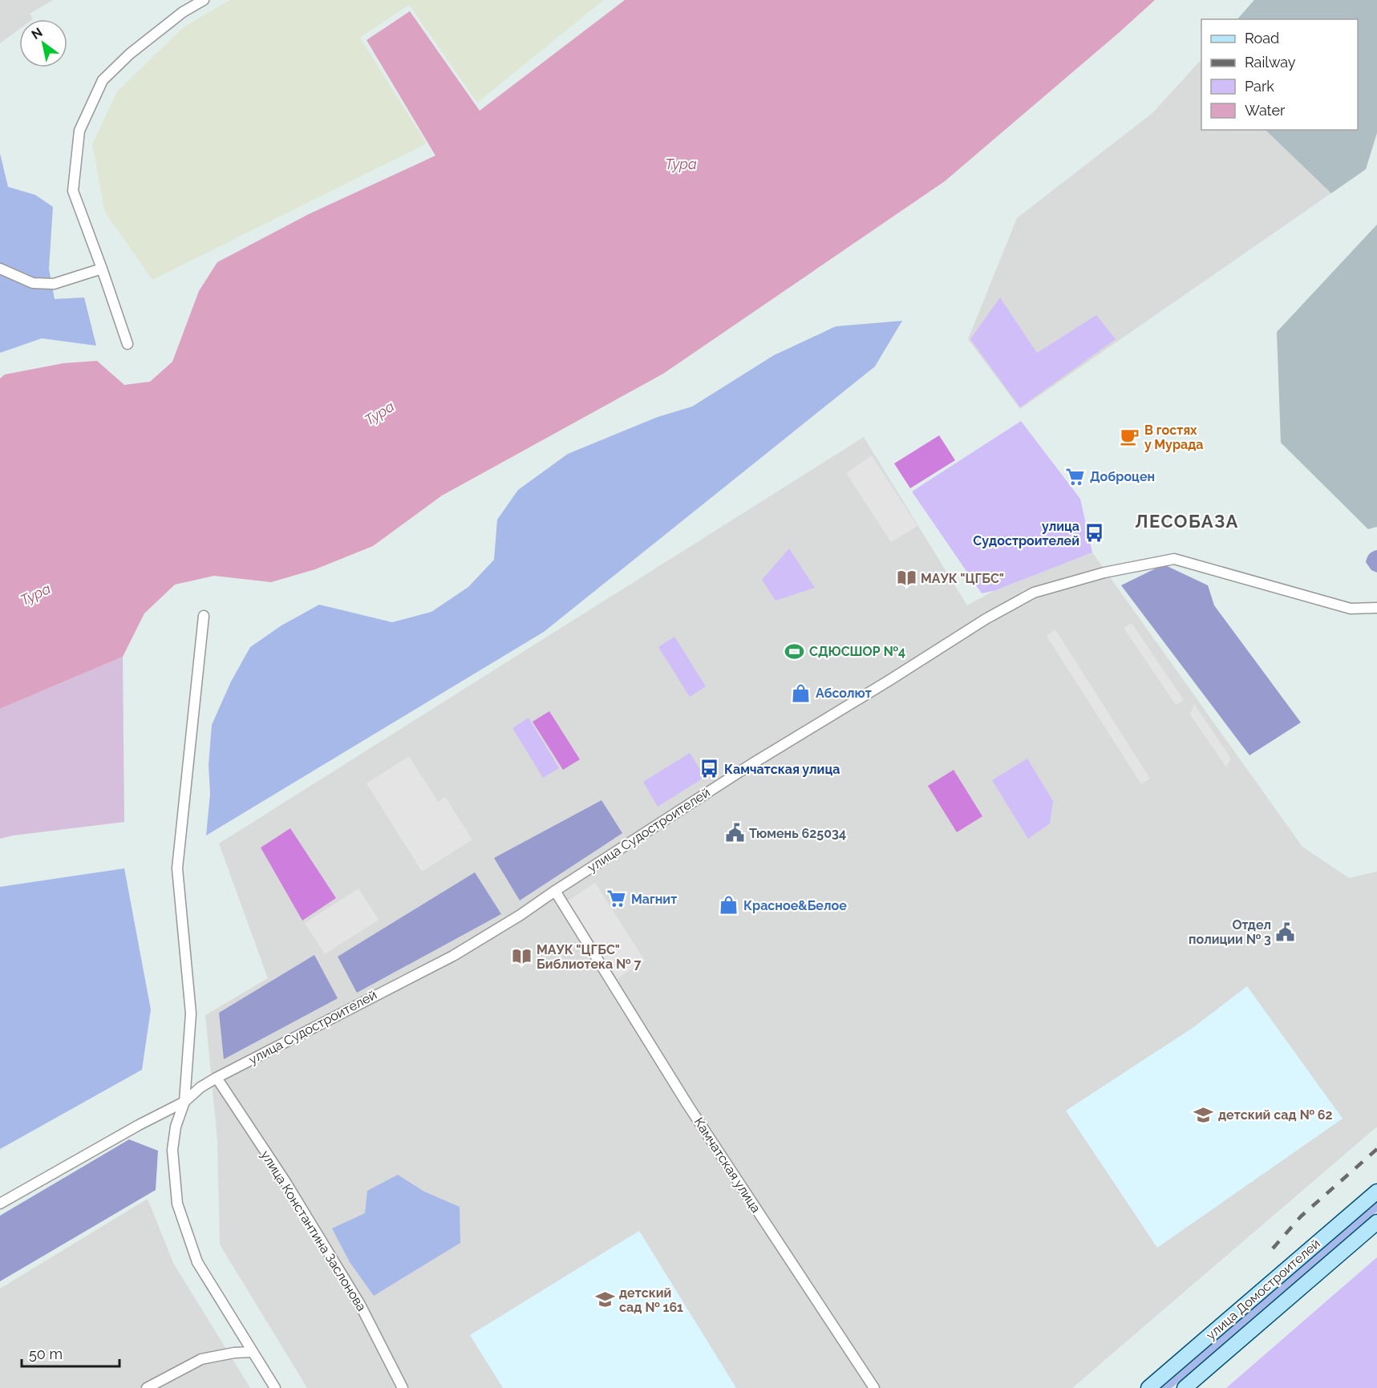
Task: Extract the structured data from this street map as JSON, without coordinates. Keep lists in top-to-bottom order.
{
  "streets": {
    "main road": ["улица Домостроителей"],
    "street": ["улица Судостроителей", "Камчатская улица", "улица Константина Заслонова"]
  },
  "crossings": [
    ["улица Судостроителей", "Камчатская улица"],
    ["улица Судостроителей", "улица Константина Заслонова"]
  ],
  "districts": ["ЛЕСОБАЗА"],
  "water": ["Тура"],
  "places": {
    "cafe": ["В гостях у Мурада"],
    "supermarket": ["Доброцен", "Магнит"],
    "bus stop": ["улица Судостроителей", "Камчатская улица"],
    "library": ["МАУК \"ЦГБС\"", "МАУК \"ЦГБС\" Библиотека № 7"],
    "sports": ["СДЮСШОР №4"],
    "shop": ["Абсолют", "Красное&Белое"],
    "public building": ["Тюмень 625034", "Отдел полиции № 3"],
    "school or university": ["детский сад № 62", "детский сад № 161"]
  },
  "legend": [
    "Road",
    "Railway",
    "Park",
    "Water"
  ],
  "scale_bar": "50 m",
  "north": "top left"
}
